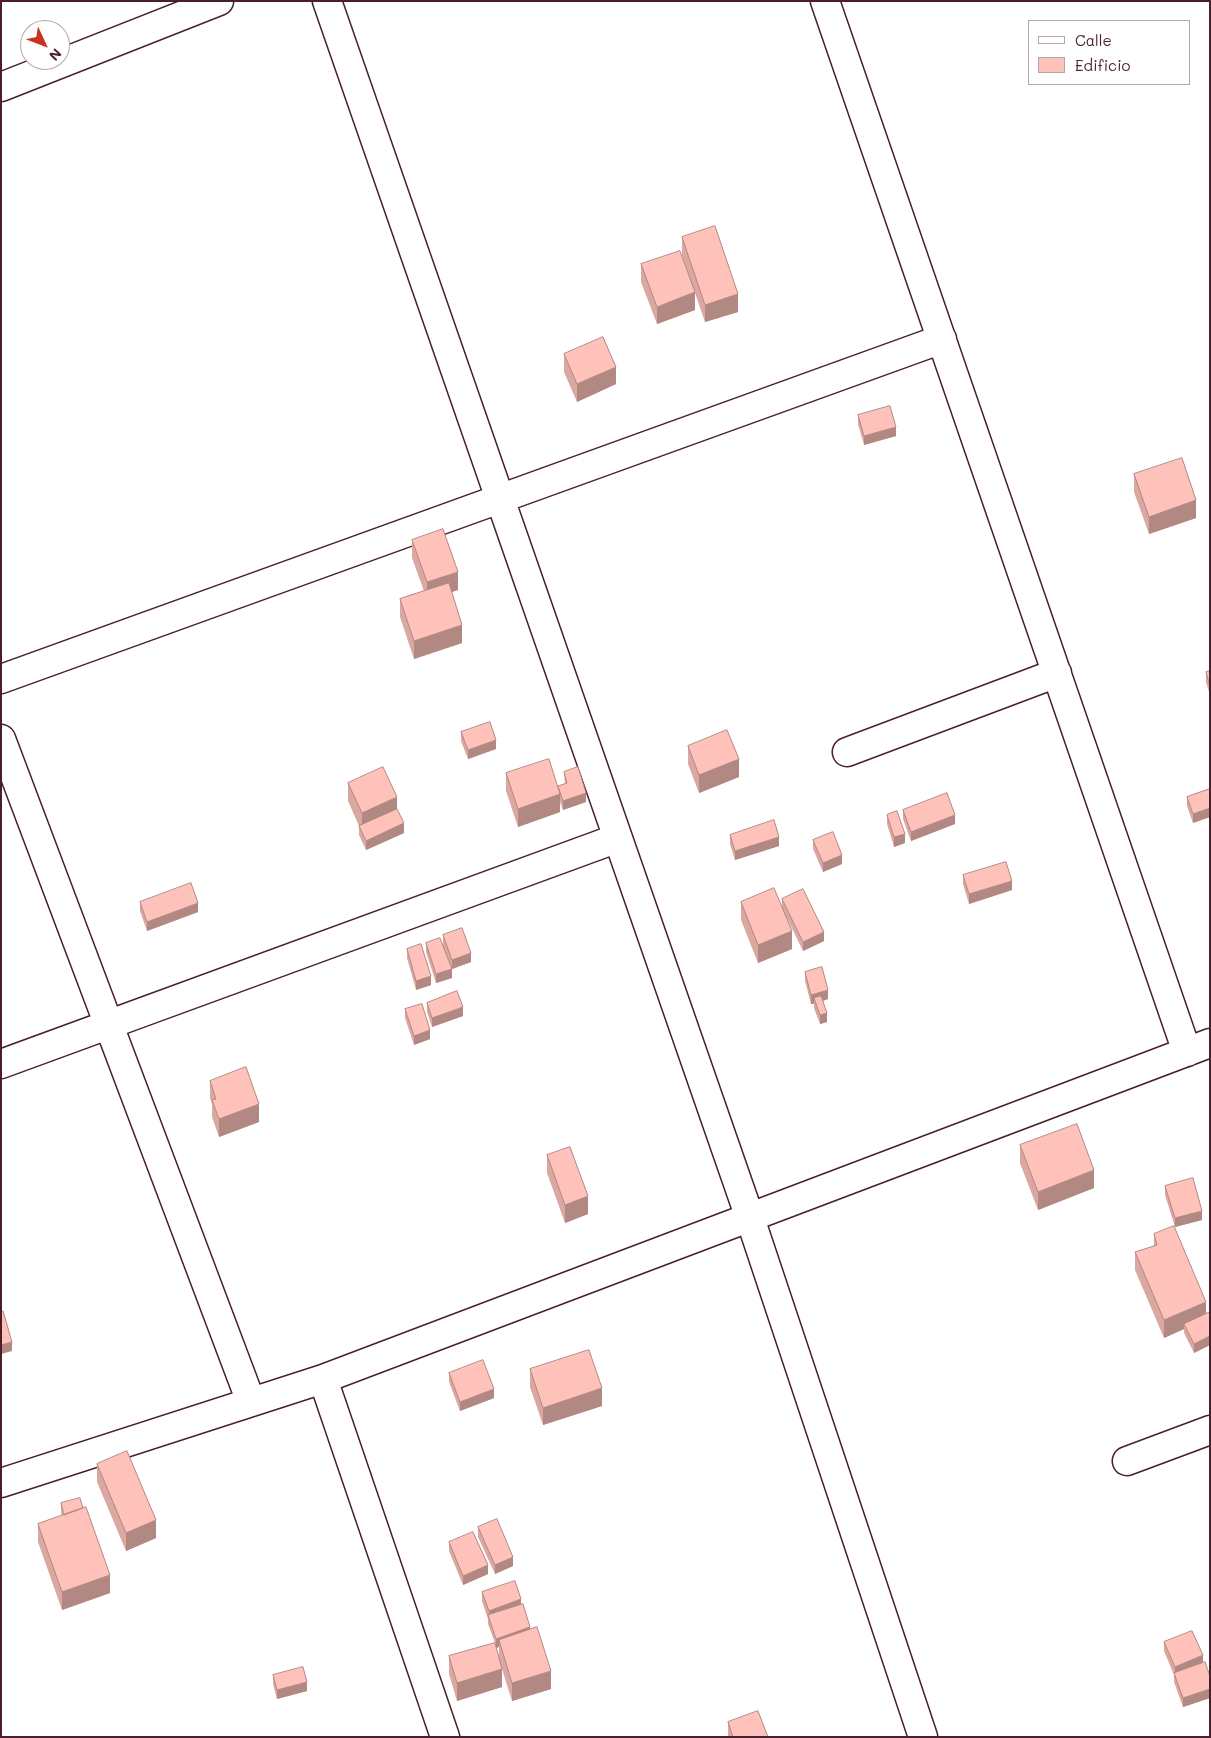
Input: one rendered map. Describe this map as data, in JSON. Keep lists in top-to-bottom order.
{
  "legend": ["Calle", "Edificio"],
  "north": "bottom right"
}
